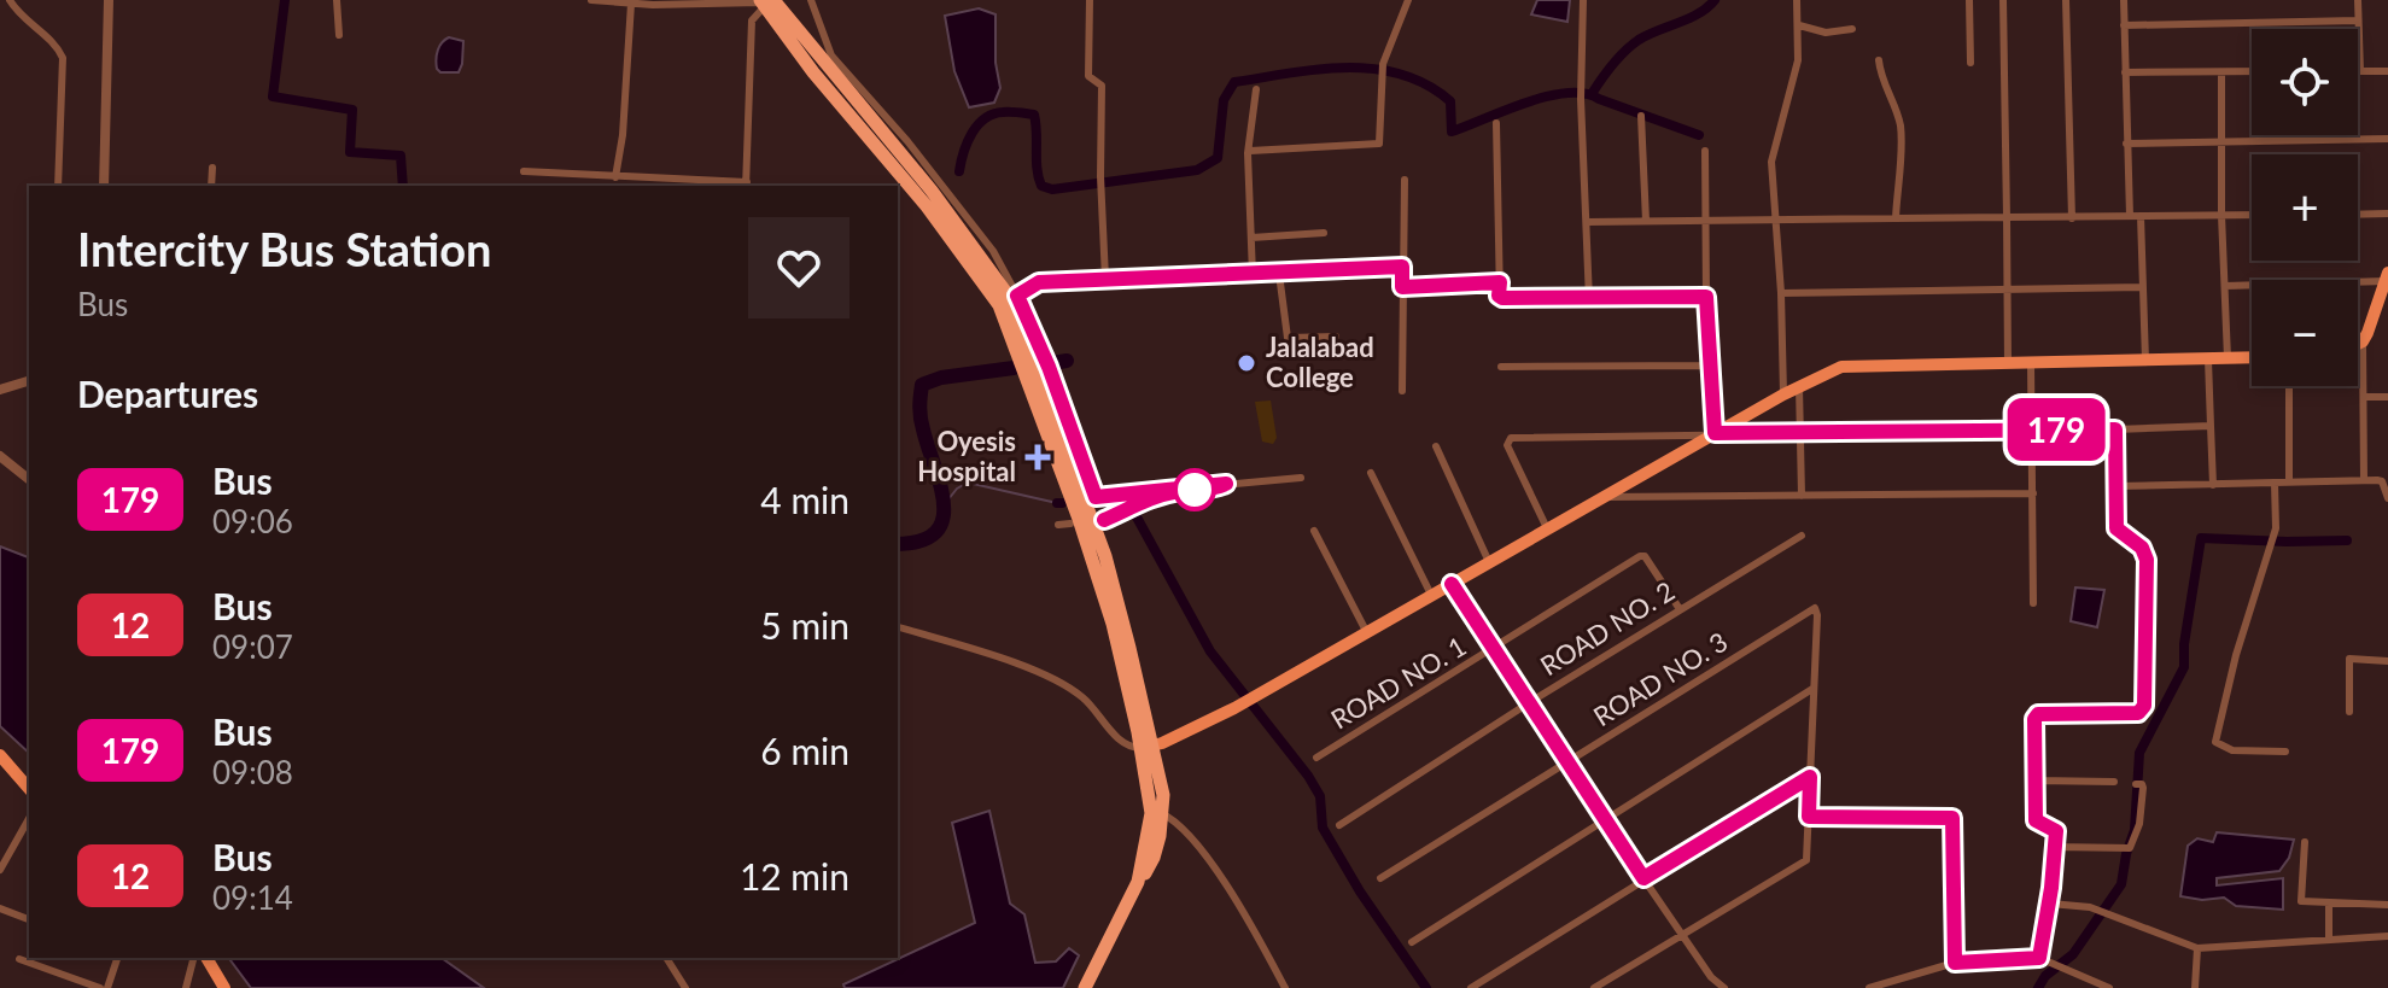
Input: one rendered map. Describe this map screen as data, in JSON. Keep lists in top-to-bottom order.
{
  "streets": {
    "street": ["ROAD NO. 2", "ROAD NO. 3", "ROAD NO. 1"]
  },
  "crossings": [
    ["ROAD NO. 2", "ROAD NO. 1"]
  ],
  "places": {
    "other": ["Jalalabad College"],
    "health": ["Oyesis Hospital"]
  },
  "lines": ["bus line 179"],
  "page": {
    "on_map": "179",
    "map_buttons": ["+", "−"],
    "heading": [
      ["Intercity Bus Station", "Bus"],
      "Departures"
    ],
    "list": [
      {
        "mark": "179",
        "name": "Bus",
        "note": "09:06",
        "value": "4 min"
      },
      {
        "mark": "12",
        "name": "Bus",
        "note": "09:07",
        "value": "5 min"
      },
      {
        "mark": "179",
        "name": "Bus",
        "note": "09:08",
        "value": "6 min"
      },
      {
        "mark": "12",
        "name": "Bus",
        "note": "09:14",
        "value": "12 min"
      }
    ]
  }
}
